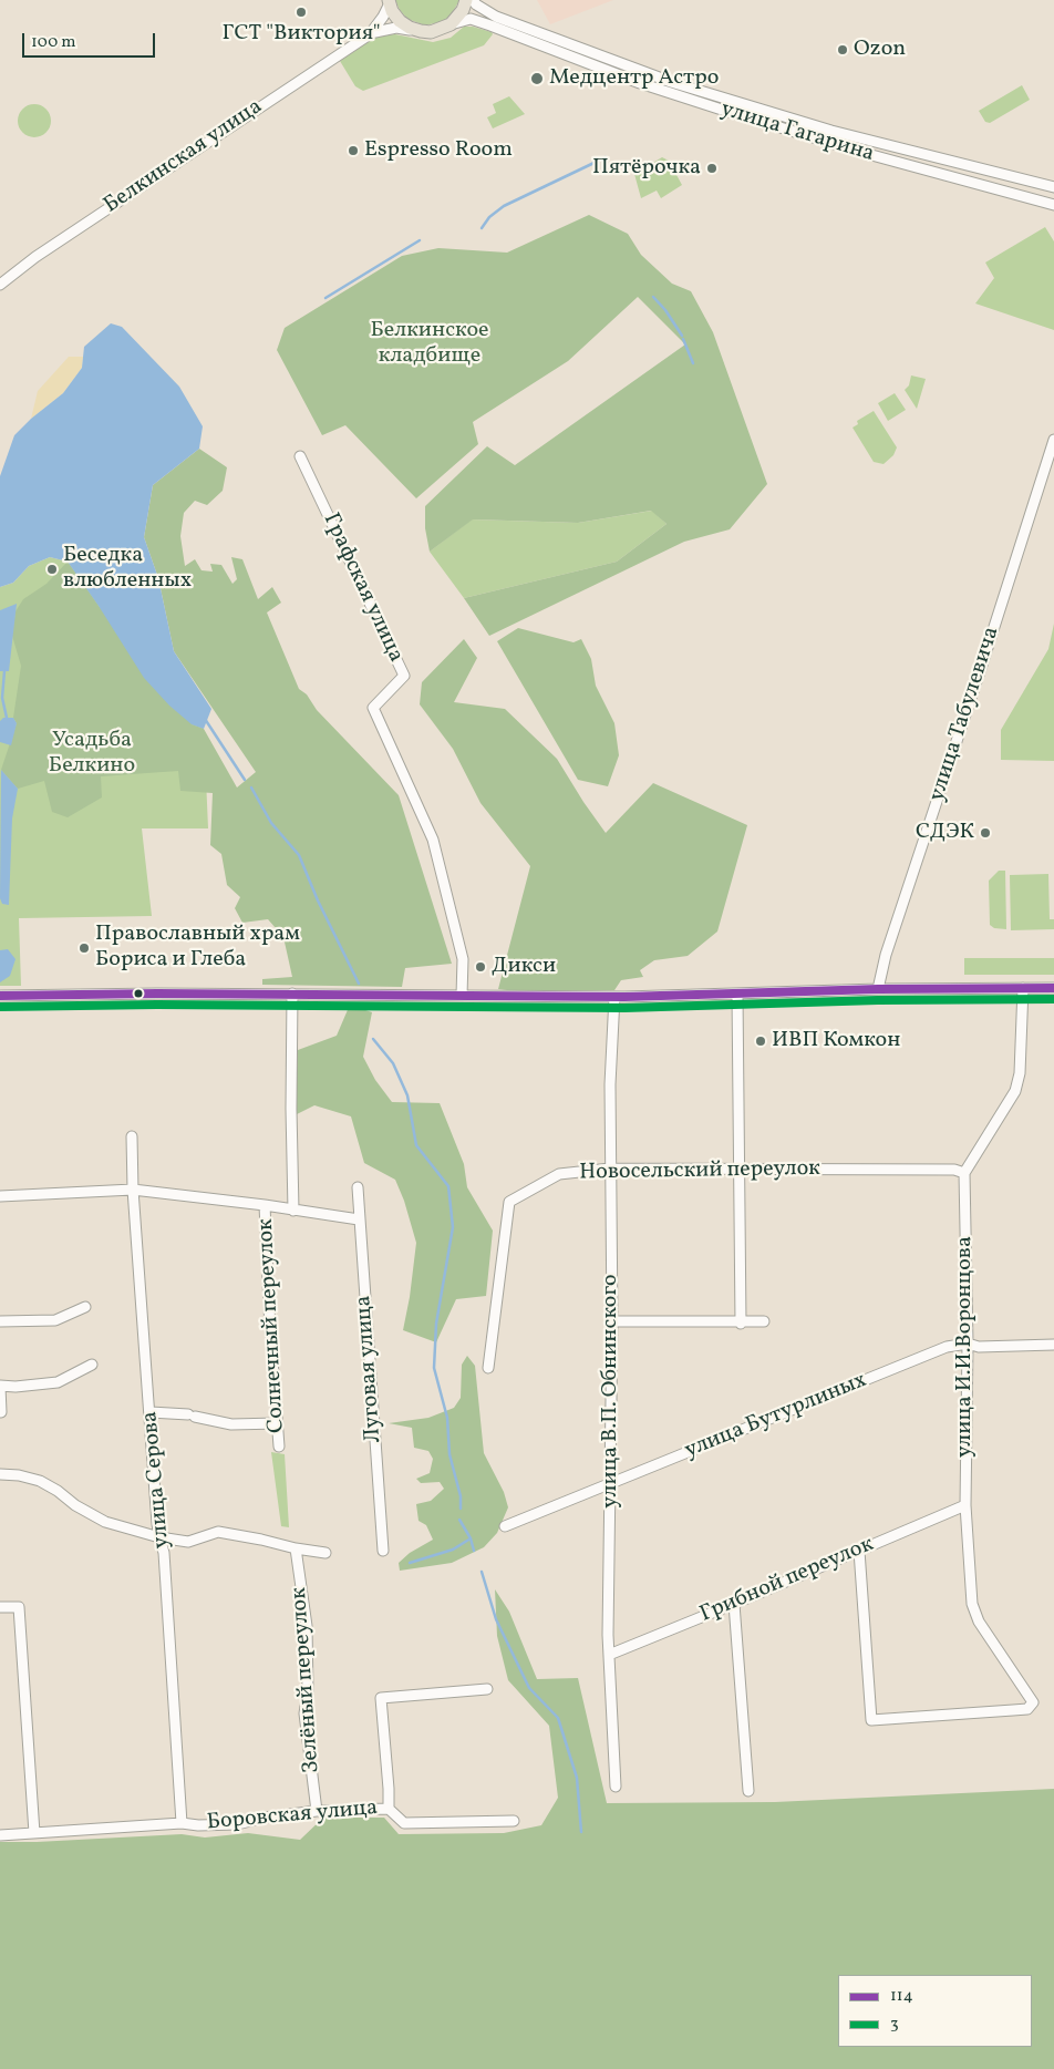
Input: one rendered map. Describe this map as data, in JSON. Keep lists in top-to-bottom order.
{
  "streets": {
    "street": [
      "улица Гагарина",
      "Белкинская улица",
      "Графская улица",
      "улица Табулевича",
      "Новосельский переулок",
      "Солнечный переулок",
      "улица И.И.Воронцова",
      "Луговая улица",
      "улица В.П. Обнинского",
      "улица Бутурлиных",
      "улица Серова",
      "Грибной переулок",
      "Зелёный переулок",
      "Боровская улица"
    ]
  },
  "crossings": [
    ["Новосельский переулок", "улица И.И.Воронцова"],
    ["Новосельский переулок", "улица В.П. Обнинского"],
    ["улица И.И.Воронцова", "улица Бутурлиных"],
    ["улица И.И.Воронцова", "Грибной переулок"],
    ["улица В.П. Обнинского", "улица Бутурлиных"],
    ["улица В.П. Обнинского", "Грибной переулок"],
    ["улица Серова", "Боровская улица"],
    ["Зелёный переулок", "Боровская улица"]
  ],
  "parks": ["Белкинское кладбище", "Усадьба Белкино"],
  "places": [
    "ГСТ \"Виктория\"",
    "Ozon",
    "Медцентр Астро",
    "Espresso Room",
    "Пятёрочка",
    "Беседка влюбленных",
    "СДЭК",
    "Православный храм Бориса и Глеба",
    "Дикси",
    "ИВП Комкон"
  ],
  "lines": ["transit line 114", "transit line 3"],
  "legend": ["114", "3"],
  "scale_bar": "100 m"
}
